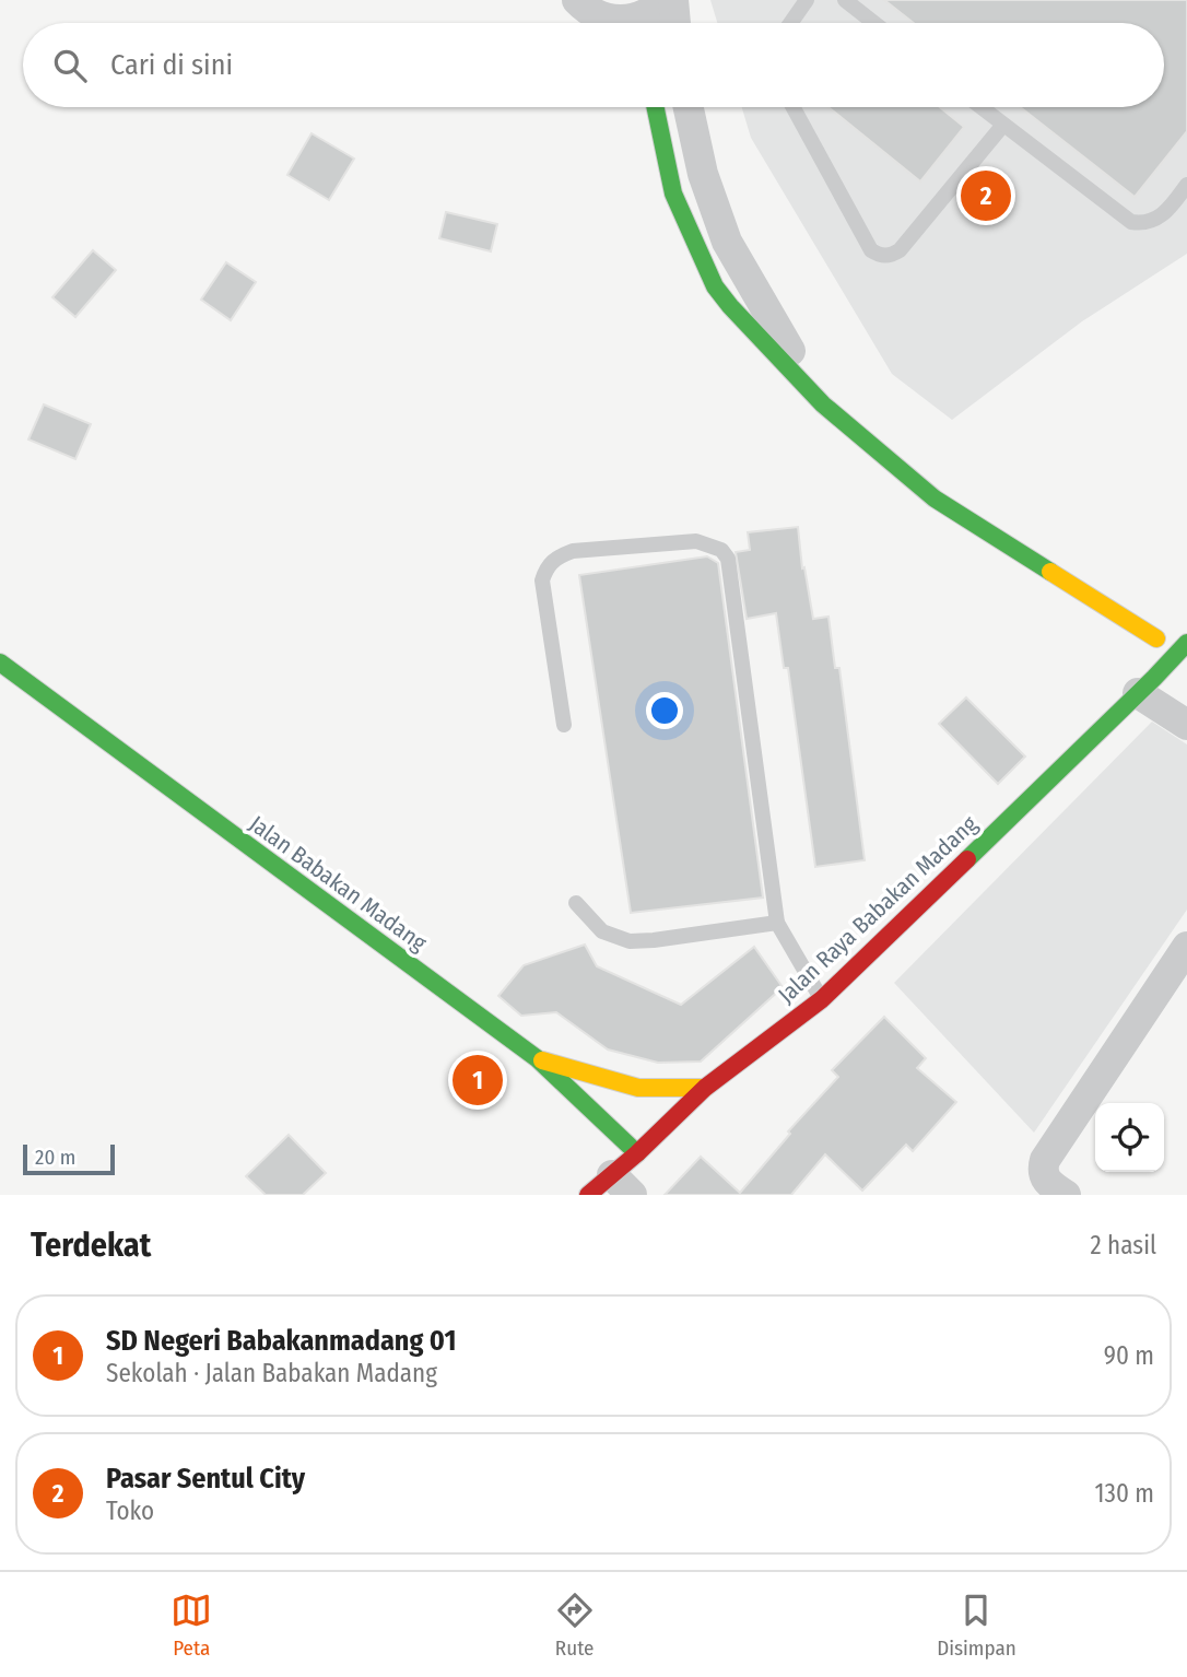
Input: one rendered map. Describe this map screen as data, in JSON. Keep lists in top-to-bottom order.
{
  "streets": {
    "main road": ["Jalan Babakan Madang", "Jalan Raya Babakan Madang"]
  },
  "crossings": [
    ["Jalan Babakan Madang", "Jalan Raya Babakan Madang"]
  ],
  "scale_bar": "20 m",
  "page": {
    "search": "Cari di sini",
    "pins": ["2", "1"],
    "scale": "20 m",
    "heading": ["Terdekat", "2 hasil"],
    "list": [
      {
        "mark": "1",
        "name": "SD Negeri Babakanmadang 01",
        "note": "Sekolah · Jalan Babakan Madang",
        "value": "90 m"
      },
      {
        "mark": "2",
        "name": "Pasar Sentul City",
        "note": "Toko",
        "value": "130 m"
      }
    ],
    "nav": ["Peta", "Rute", "Disimpan"]
  }
}
